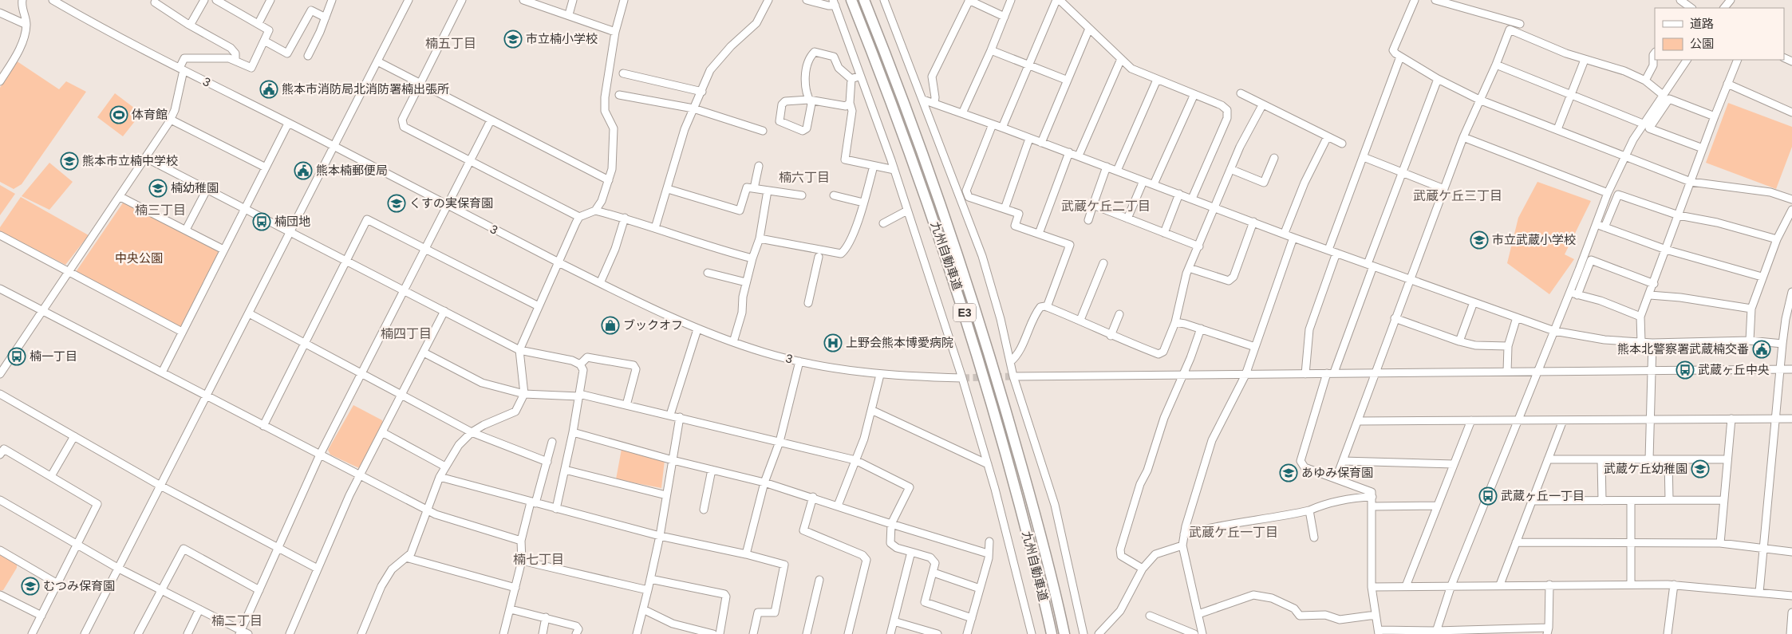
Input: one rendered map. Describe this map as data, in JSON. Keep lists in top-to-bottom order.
{
  "streets": {
    "highway": ["九州自動車道", "E3"],
    "street": ["3"]
  },
  "districts": [
    "楠五丁目",
    "楠六丁目",
    "武蔵ケ丘三丁目",
    "武蔵ケ丘二丁目",
    "楠三丁目",
    "楠四丁目",
    "武蔵ケ丘一丁目",
    "楠七丁目",
    "楠二丁目"
  ],
  "parks": ["中央公園"],
  "places": {
    "school or university": [
      "市立楠小学校",
      "熊本市立楠中学校",
      "楠幼稚園",
      "くすの実保育園",
      "市立武蔵小学校",
      "武蔵ケ丘幼稚園",
      "あゆみ保育園",
      "むつみ保育園"
    ],
    "public building": ["熊本市消防局北消防署楠出張所", "熊本楠郵便局", "熊本北警察署武蔵楠交番"],
    "sports": ["体育館"],
    "bus stop": [
      "楠団地",
      "楠一丁目",
      "武蔵ヶ丘中央",
      "武蔵ヶ丘一丁目"
    ],
    "shop": ["ブックオフ"],
    "hospital": ["上野会熊本博愛病院"]
  },
  "legend": ["道路", "公園"]
}
